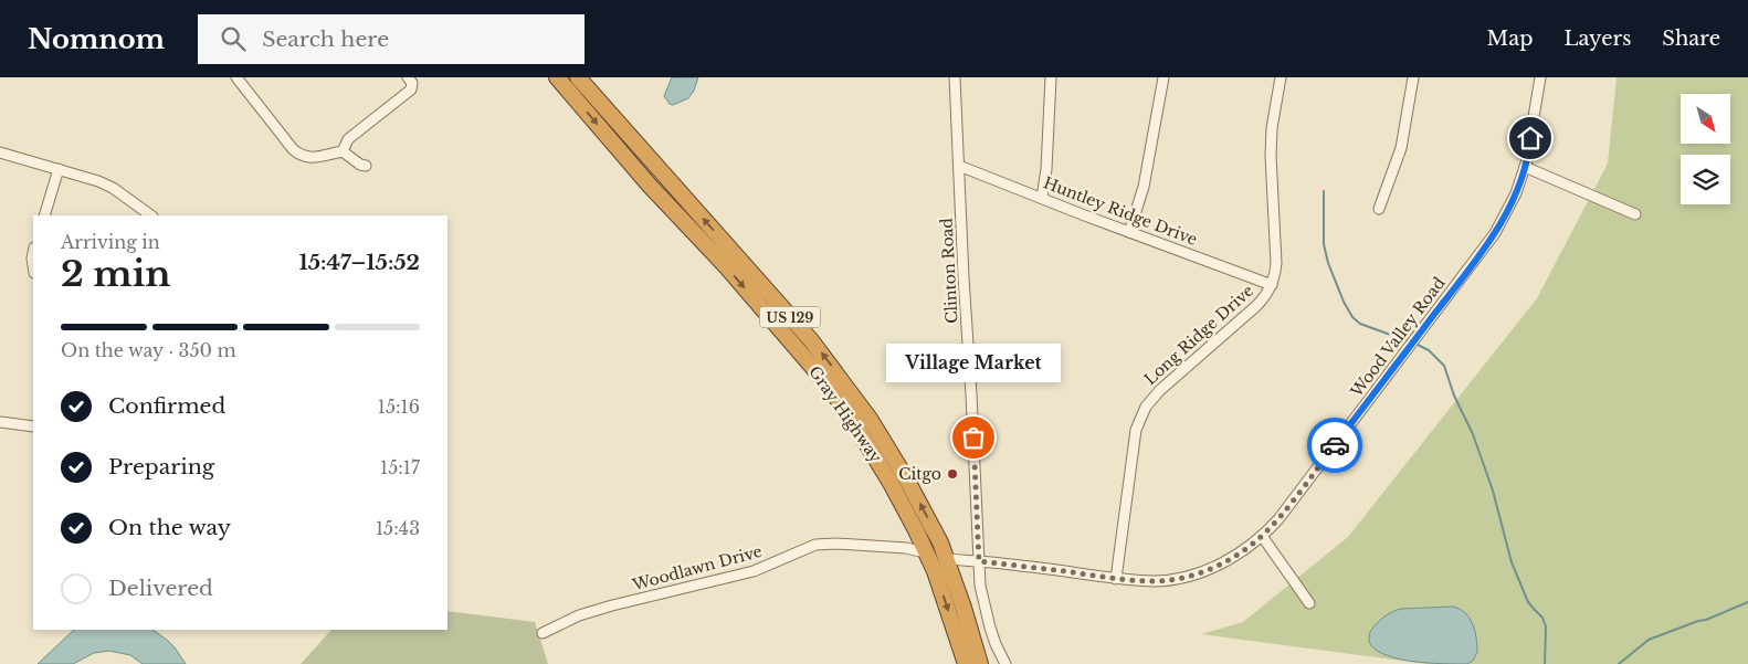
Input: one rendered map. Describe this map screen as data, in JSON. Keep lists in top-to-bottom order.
{
  "streets": {
    "highway": ["US 129", "Gray Highway"],
    "street": [
      "Huntley Ridge Drive",
      "Clinton Road",
      "Long Ridge Drive",
      "Wood Valley Road",
      "Woodlawn Drive"
    ]
  },
  "crossings": [
    ["Huntley Ridge Drive", "Clinton Road"],
    ["Huntley Ridge Drive", "Long Ridge Drive"],
    ["Clinton Road", "Wood Valley Road"],
    ["Long Ridge Drive", "Wood Valley Road"],
    ["Wood Valley Road", "Gray Highway"],
    ["Wood Valley Road", "Woodlawn Drive"],
    ["Gray Highway", "Woodlawn Drive"]
  ],
  "places": ["Village Market", "Citgo"],
  "north": "bottom right",
  "page": {
    "header": "Nomnom",
    "search": "Search here",
    "nav": ["Map", "Layers", "Share"],
    "heading": ["2 min", "Arriving in", "15:47–15:52"],
    "bar": "On the way · 350 m",
    "bubble": "Village Market",
    "list": [
      ["Confirmed", "15:16"],
      ["Preparing", "15:17"],
      ["On the way", "15:43"],
      "Delivered"
    ]
  }
}
